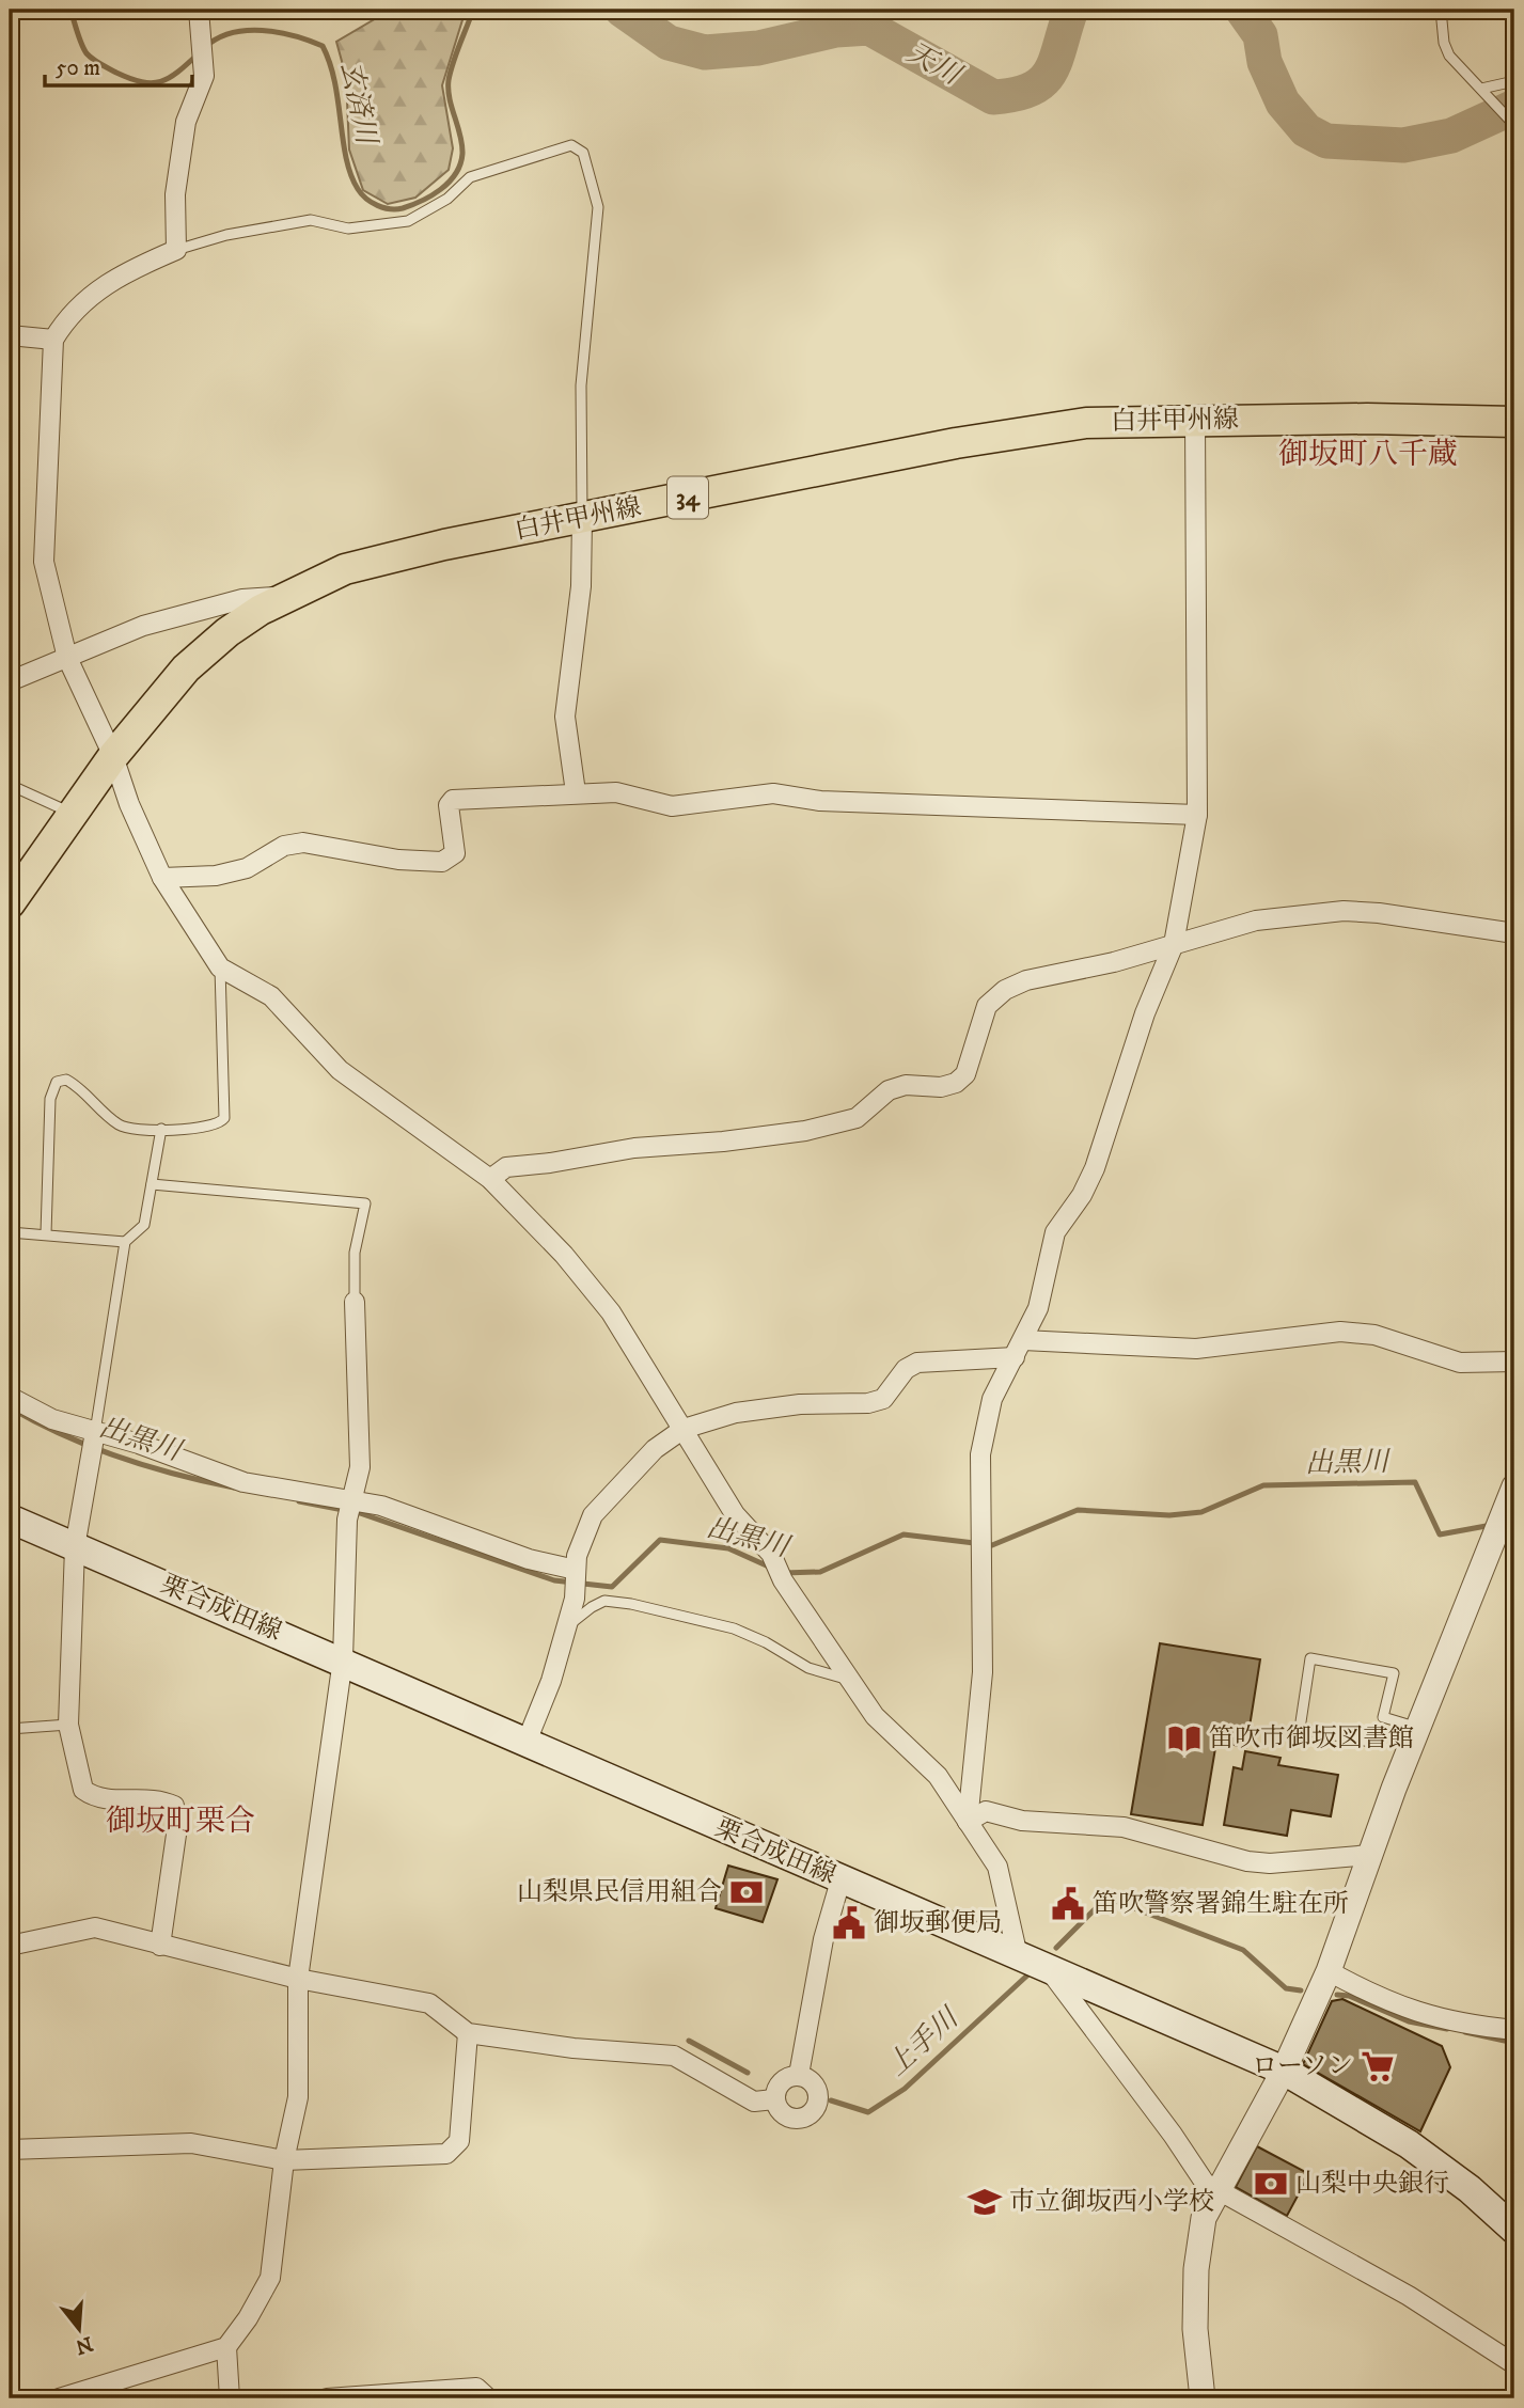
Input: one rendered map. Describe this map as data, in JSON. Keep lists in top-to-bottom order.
{
  "streets": {
    "main road": ["白井甲州線", "34", "栗合成田線"]
  },
  "districts": ["御坂町八千蔵", "御坂町栗合"],
  "water": [
    "天川",
    "玄済川",
    "出黒川",
    "上手川"
  ],
  "places": {
    "library": ["笛吹市御坂図書館"],
    "bank": ["山梨県民信用組合", "山梨中央銀行"],
    "public building": ["笛吹警察署錦生駐在所", "御坂郵便局"],
    "supermarket": ["ローソン"],
    "school or university": ["市立御坂西小学校"]
  },
  "scale_bar": "50 m",
  "north": "bottom"
}
